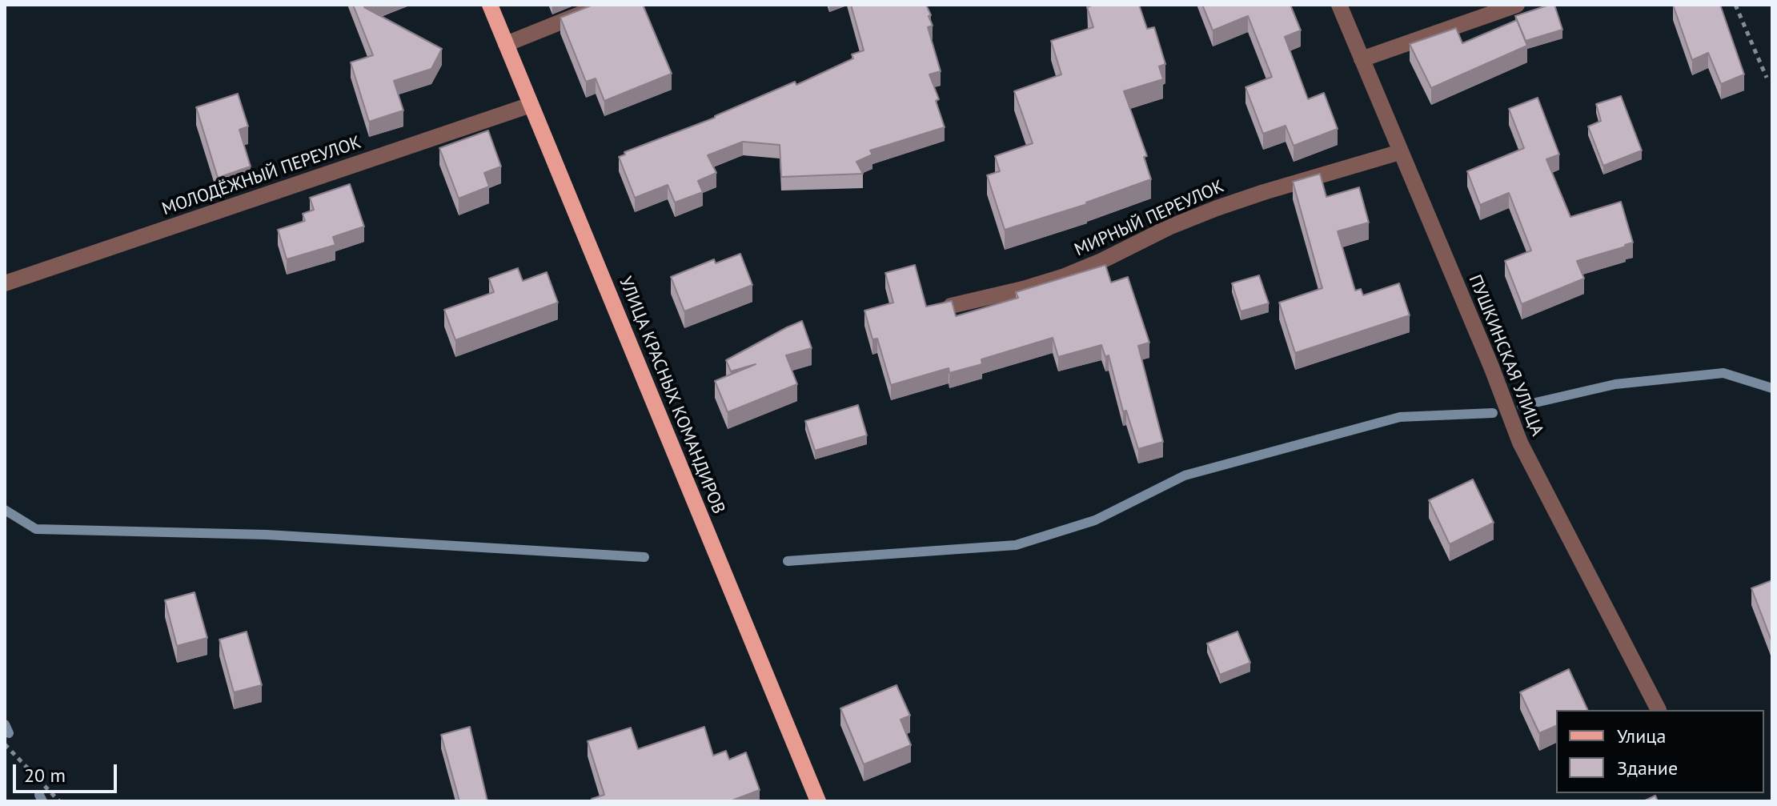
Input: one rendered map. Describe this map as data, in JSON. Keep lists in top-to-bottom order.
{
  "streets": {
    "main road": ["УЛИЦА КРАСНЫХ КОМАНДИРОВ"],
    "street": ["МОЛОДЁЖНЫЙ ПЕРЕУЛОК", "МИРНЫЙ ПЕРЕУЛОК", "ПУШКИНСКАЯ УЛИЦА"]
  },
  "crossings": [
    ["МОЛОДЁЖНЫЙ ПЕРЕУЛОК", "УЛИЦА КРАСНЫХ КОМАНДИРОВ"],
    ["МИРНЫЙ ПЕРЕУЛОК", "ПУШКИНСКАЯ УЛИЦА"]
  ],
  "legend": ["Улица", "Здание"],
  "scale_bar": "20 m"
}
